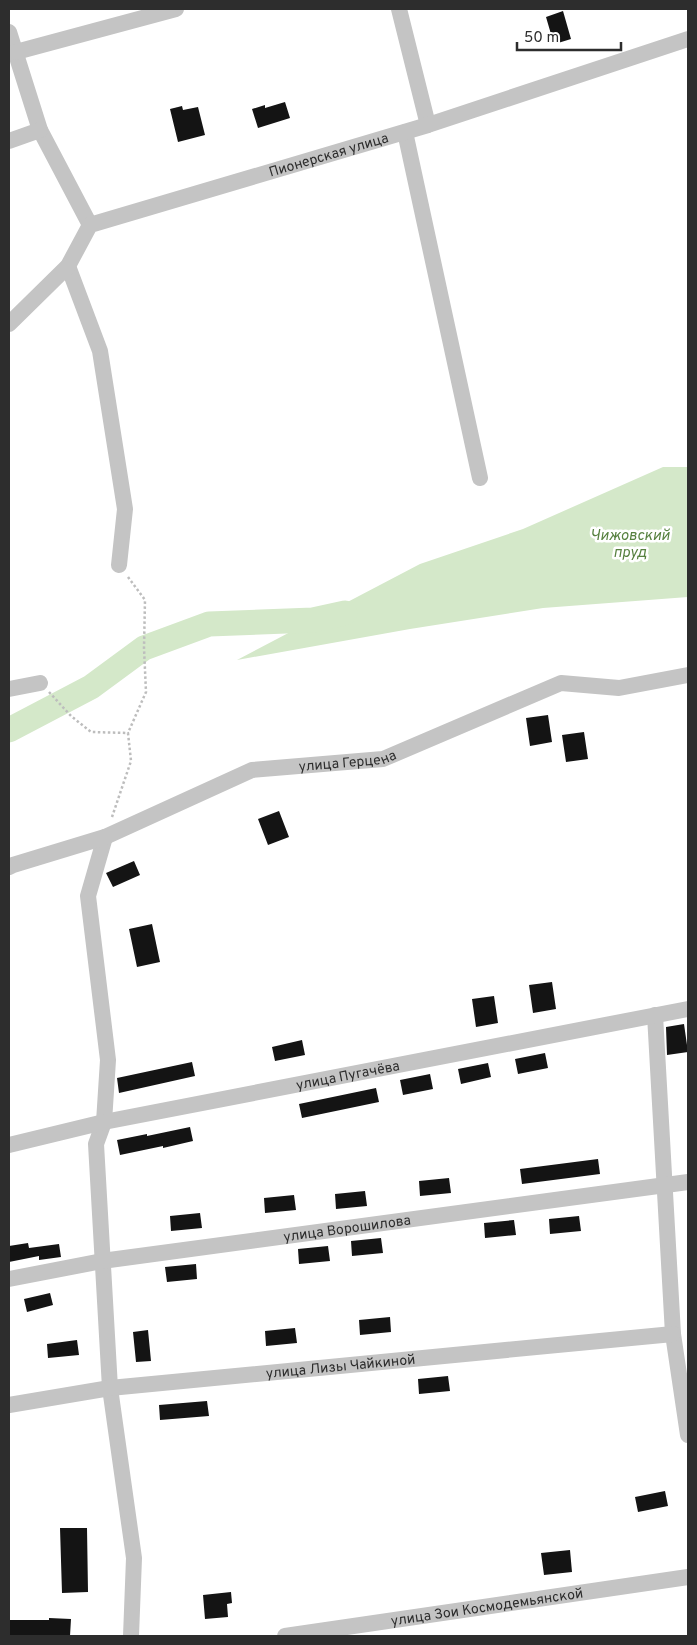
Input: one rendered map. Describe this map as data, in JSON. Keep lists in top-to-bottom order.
{
  "streets": {
    "street": [
      "Пионерская улица",
      "улица Герцена",
      "улица Пугачёва",
      "улица Ворошилова",
      "улица Лизы Чайкиной",
      "улица Зои Космодемьянской"
    ]
  },
  "water": ["Чижовский пруд"],
  "scale_bar": "50 m"
}
